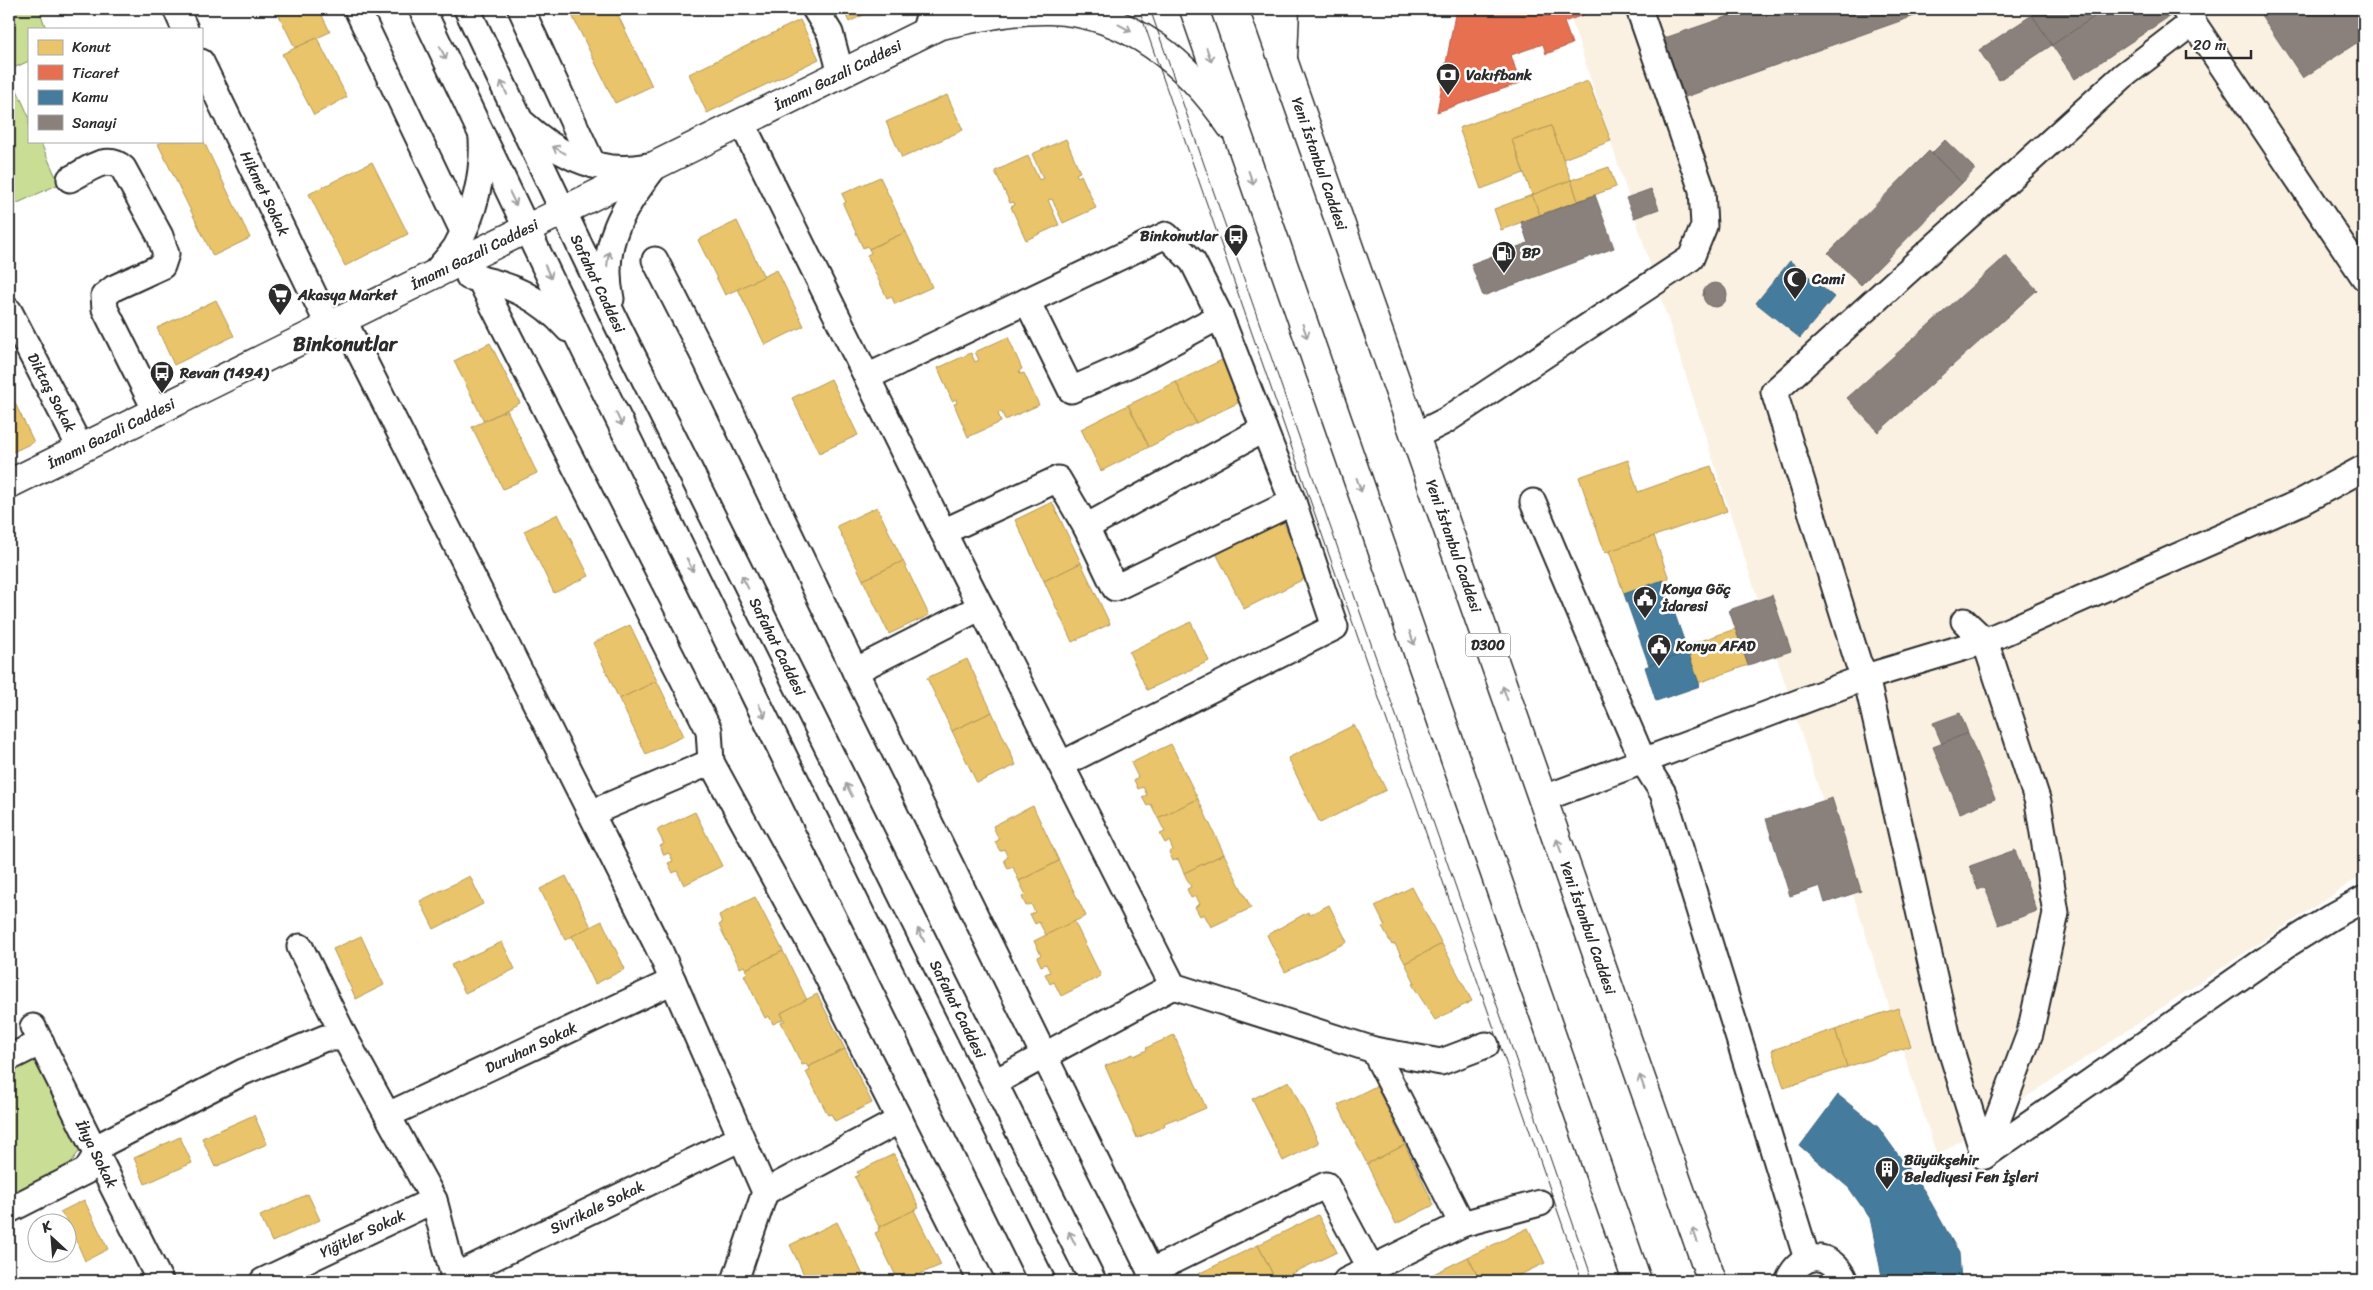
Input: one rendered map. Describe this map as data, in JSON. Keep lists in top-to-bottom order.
{
  "streets": {
    "main road": ["İmamı Gazali Caddesi", "Yeni İstanbul Caddesi", "D300"],
    "street": [
      "Hikmet Sokak",
      "Safahat Caddesi",
      "Diktaş Sokak",
      "Duruhan Sokak",
      "İhya Sokak",
      "Sivrikale Sokak",
      "Yiğitler Sokak"
    ]
  },
  "crossings": [
    ["İmamı Gazali Caddesi", "Hikmet Sokak"],
    ["İmamı Gazali Caddesi", "Safahat Caddesi"],
    ["İmamı Gazali Caddesi", "Diktaş Sokak"],
    ["Hikmet Sokak", "Duruhan Sokak"],
    ["Hikmet Sokak", "Sivrikale Sokak"]
  ],
  "districts": ["Binkonutlar"],
  "places": {
    "bank": ["Vakıfbank"],
    "bus stop": ["Binkonutlar", "Revan (1494)"],
    "fuel station": ["BP"],
    "mosque": ["Cami"],
    "supermarket": ["Akasya Market"],
    "public building": ["Konya Göç İdaresi", "Konya AFAD"],
    "building": ["Büyükşehir Belediyesi Fen İşleri"]
  },
  "legend": [
    "Konut",
    "Ticaret",
    "Kamu",
    "Sanayi"
  ],
  "scale_bar": "20 m",
  "north": "top left"
}
